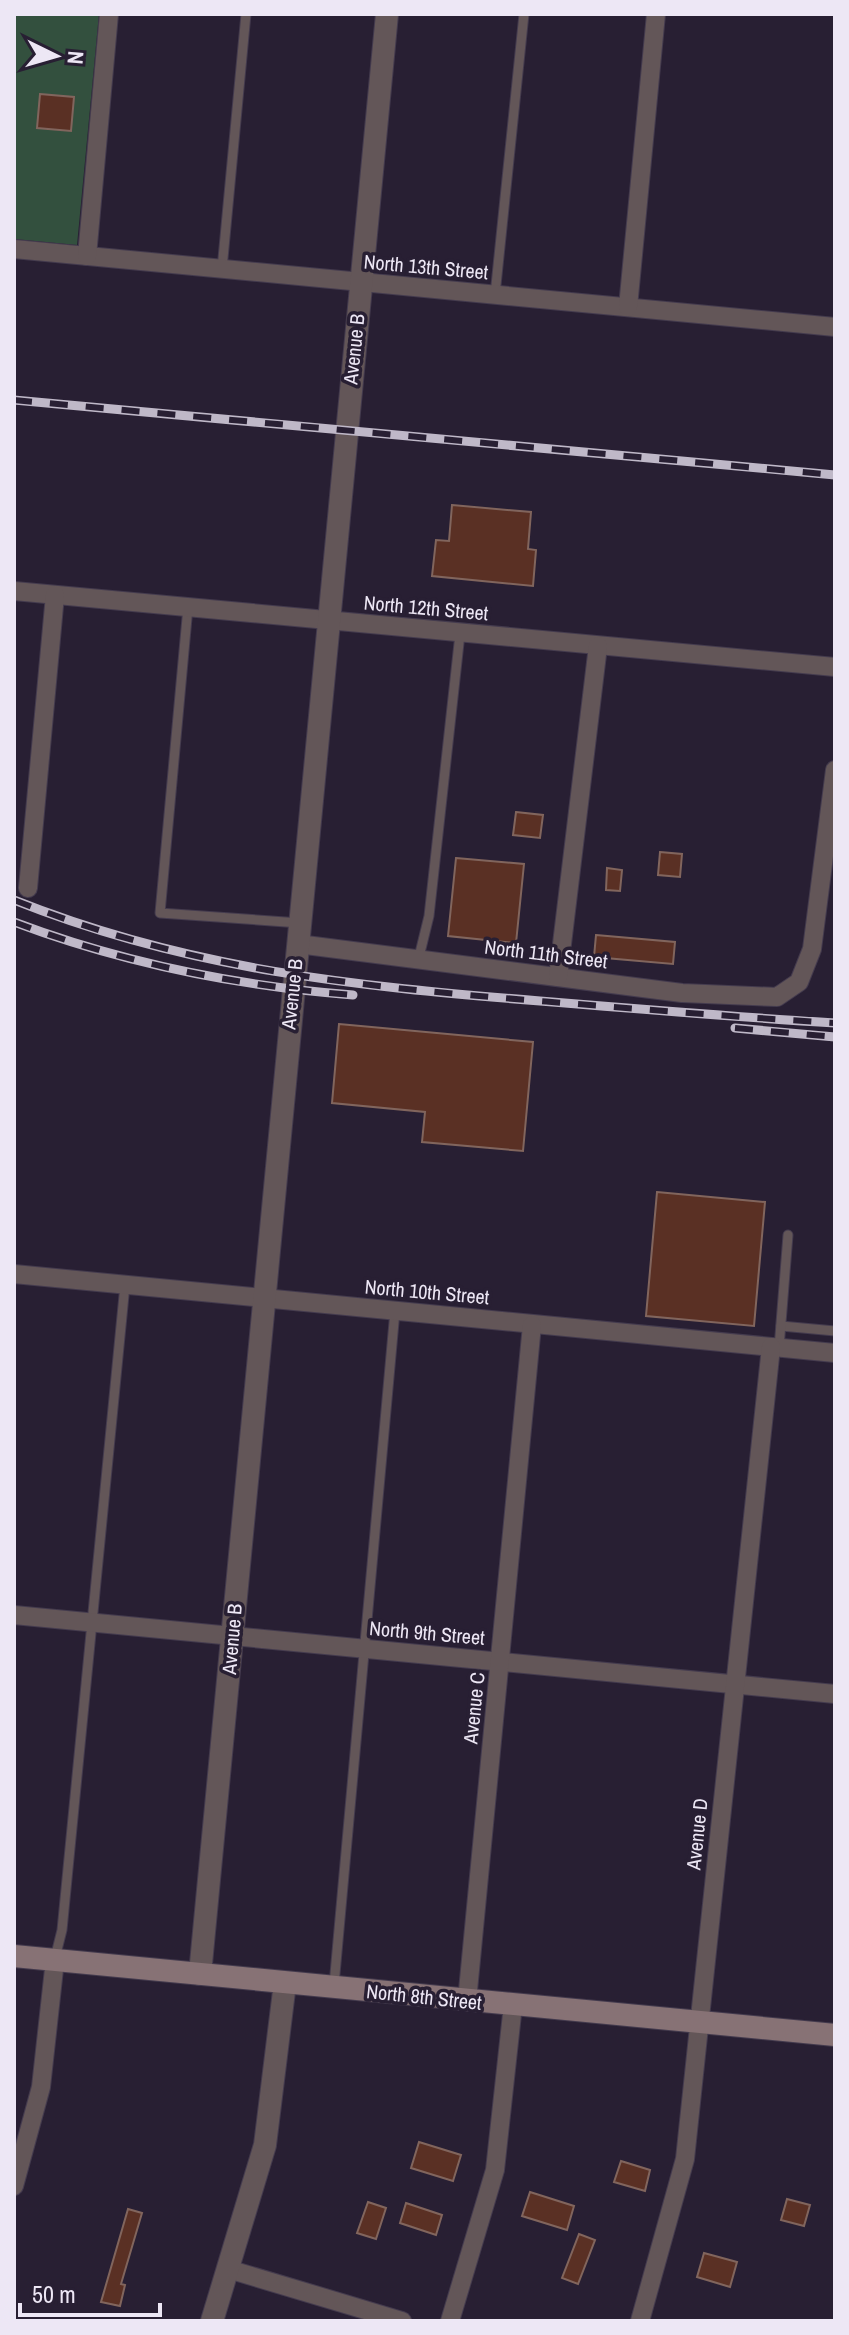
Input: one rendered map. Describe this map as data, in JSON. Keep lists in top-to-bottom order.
{
  "streets": {
    "main road": ["North 8th Street"],
    "street": [
      "North 13th Street",
      "Avenue B",
      "North 12th Street",
      "North 11th Street",
      "North 10th Street",
      "North 9th Street",
      "Avenue C",
      "Avenue D"
    ]
  },
  "crossings": [
    ["North 13th Street", "Avenue B"],
    ["Avenue B", "North 12th Street"],
    ["Avenue B", "North 11th Street"],
    ["Avenue B", "North 10th Street"],
    ["Avenue B", "North 9th Street"],
    ["Avenue B", "North 8th Street"],
    ["North 10th Street", "Avenue C"],
    ["North 10th Street", "Avenue D"],
    ["North 9th Street", "Avenue C"],
    ["North 9th Street", "Avenue D"],
    ["Avenue C", "North 8th Street"],
    ["Avenue D", "North 8th Street"]
  ],
  "scale_bar": "50 m",
  "north": "right"
}
